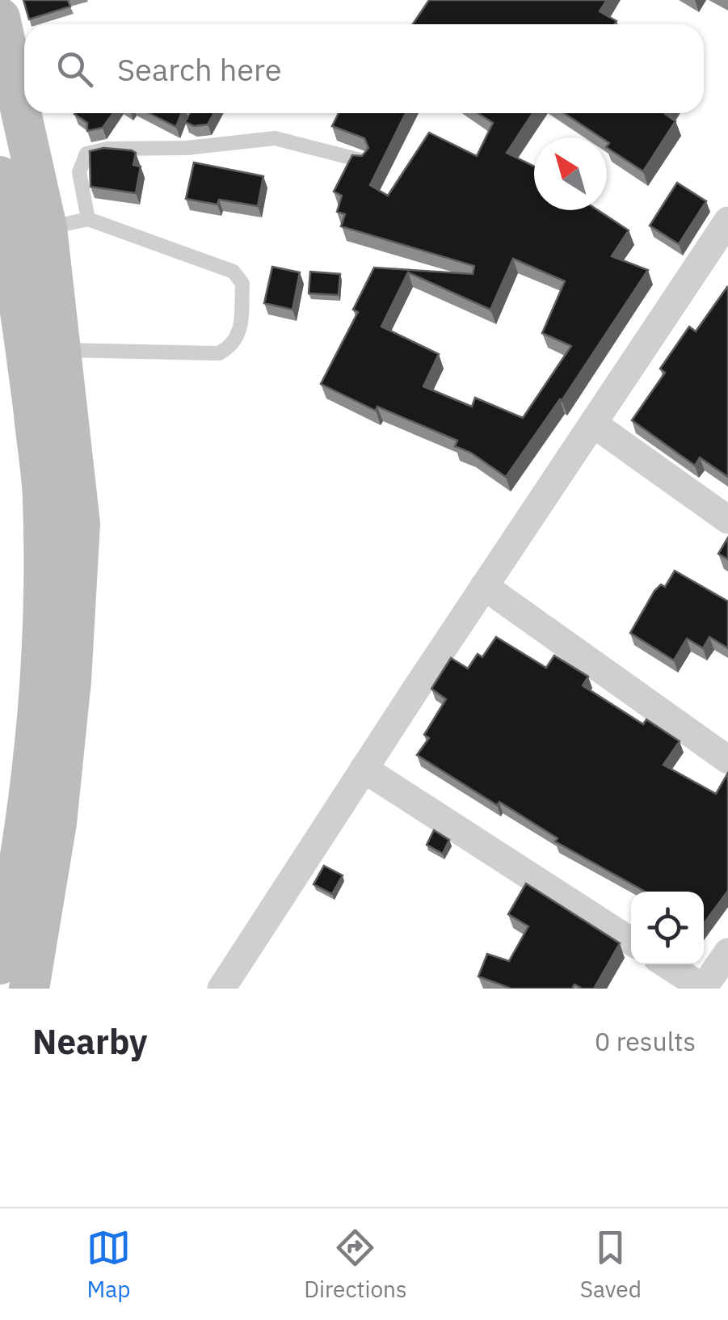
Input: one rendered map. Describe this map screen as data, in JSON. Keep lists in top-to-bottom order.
{
  "north": "top left",
  "page": {
    "search": "Search here",
    "heading": ["Nearby", "0 results"],
    "nav": ["Map", "Directions", "Saved"]
  }
}
